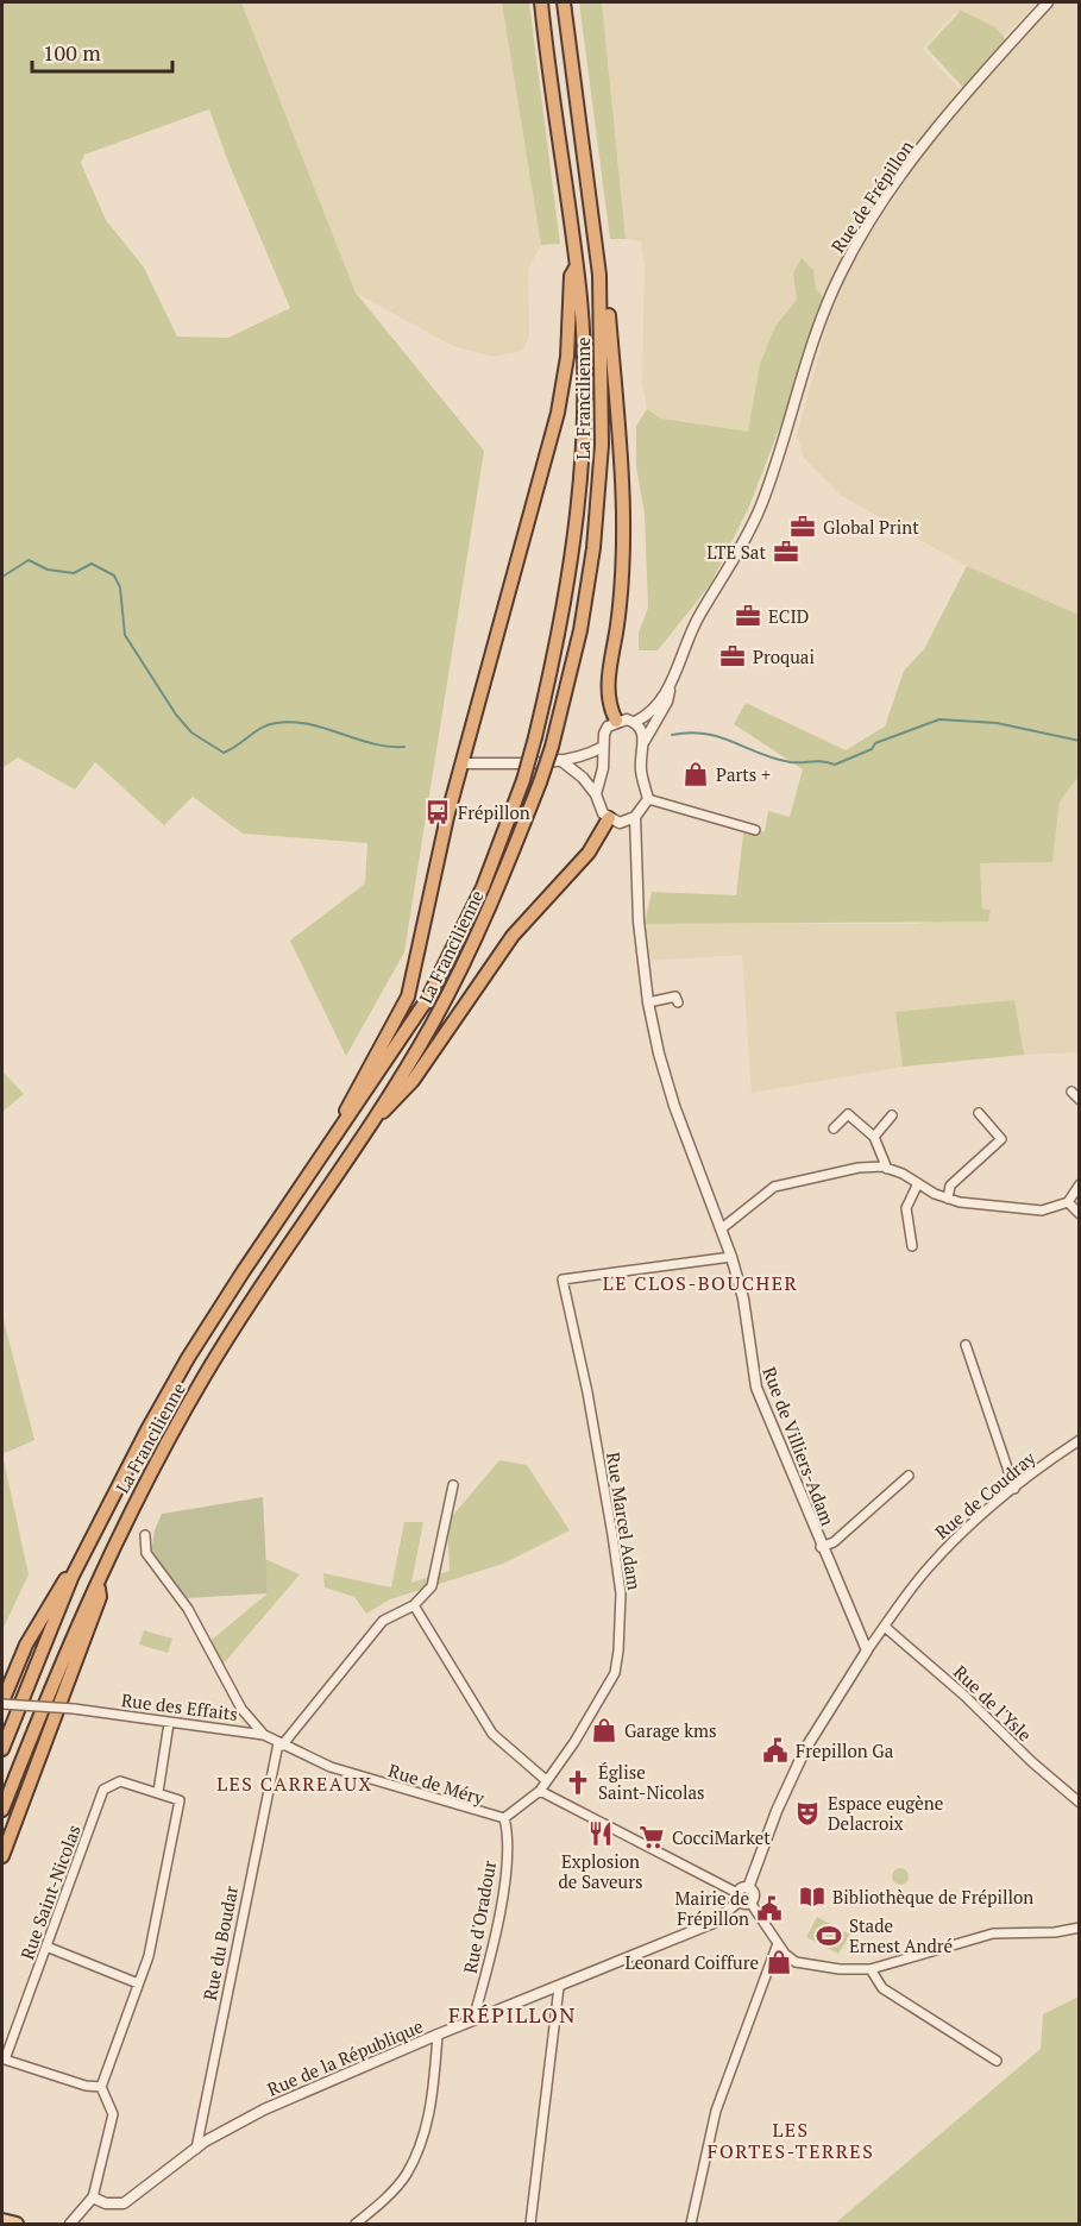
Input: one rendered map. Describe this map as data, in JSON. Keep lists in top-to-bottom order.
{
  "streets": {
    "highway": ["La Francilienne"],
    "street": [
      "Rue de Frépillon",
      "Rue de Villiers-Adam",
      "Rue de Coudray",
      "Rue Marcel Adam",
      "Rue de l'Ysle",
      "Rue des Effaits",
      "Rue de Méry",
      "Rue Saint-Nicolas",
      "Rue d'Oradour",
      "Rue du Boudar",
      "Rue de la République"
    ]
  },
  "crossings": [
    ["Rue de Villiers-Adam", "Rue de Coudray"],
    ["Rue de Villiers-Adam", "Rue Marcel Adam"],
    ["Rue de Coudray", "Rue de l'Ysle"],
    ["Rue Marcel Adam", "Rue de Méry"],
    ["Rue des Effaits", "Rue de Méry"],
    ["Rue des Effaits", "Rue du Boudar"],
    ["Rue de Méry", "Rue d'Oradour"],
    ["Rue de Méry", "Rue du Boudar"],
    ["Rue d'Oradour", "Rue de la République"],
    ["Rue du Boudar", "Rue de la République"]
  ],
  "districts": [
    "LE CLOS-BOUCHER",
    "LES CARREAUX",
    "FRÉPILLON",
    "LES FORTES-TERRES"
  ],
  "places": {
    "office": [
      "Global Print",
      "LTE Sat",
      "ECID",
      "Proquai"
    ],
    "shop": ["Parts +", "Garage kms", "Leonard Coiffure"],
    "bus stop": ["Frépillon"],
    "public building": ["Frepillon Ga", "Mairie de Frépillon"],
    "church": ["Église Saint-Nicolas"],
    "theatre": ["Espace eugène Delacroix"],
    "restaurant": ["Explosion de Saveurs"],
    "supermarket": ["CocciMarket"],
    "library": ["Bibliothèque de Frépillon"],
    "sports": ["Stade Ernest André"]
  },
  "scale_bar": "100 m"
}
